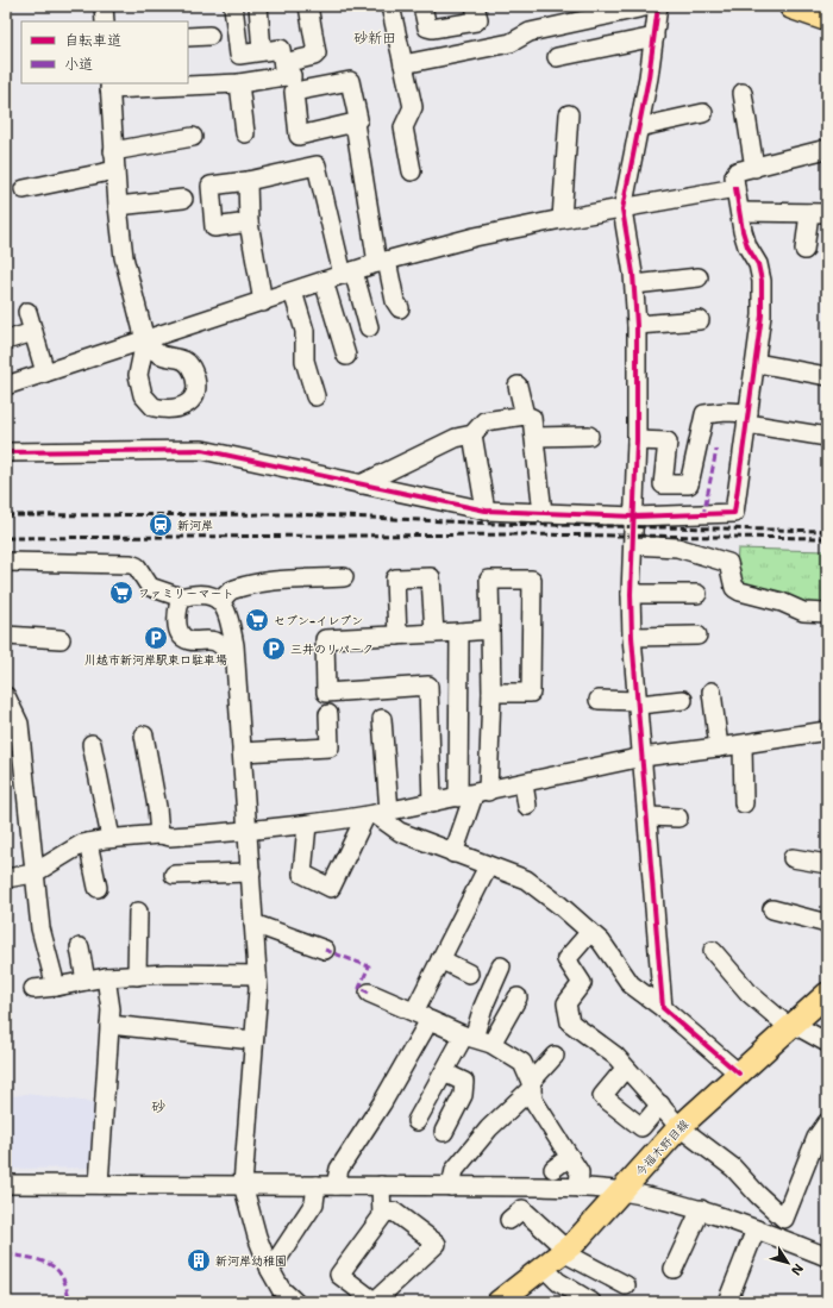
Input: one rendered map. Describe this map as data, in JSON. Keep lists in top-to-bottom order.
{
  "streets": {
    "main road": ["今福木野目線"]
  },
  "districts": ["砂新田", "砂"],
  "places": {
    "station": ["新河岸"],
    "supermarket": ["ファミリーマート", "セブン-イレブン"],
    "parking": ["川越市新河岸駅東口駐車場", "三井のリパーク"],
    "building": ["新河岸幼稚園"]
  },
  "legend": ["自転車道", "小道"],
  "north": "bottom right"
}
